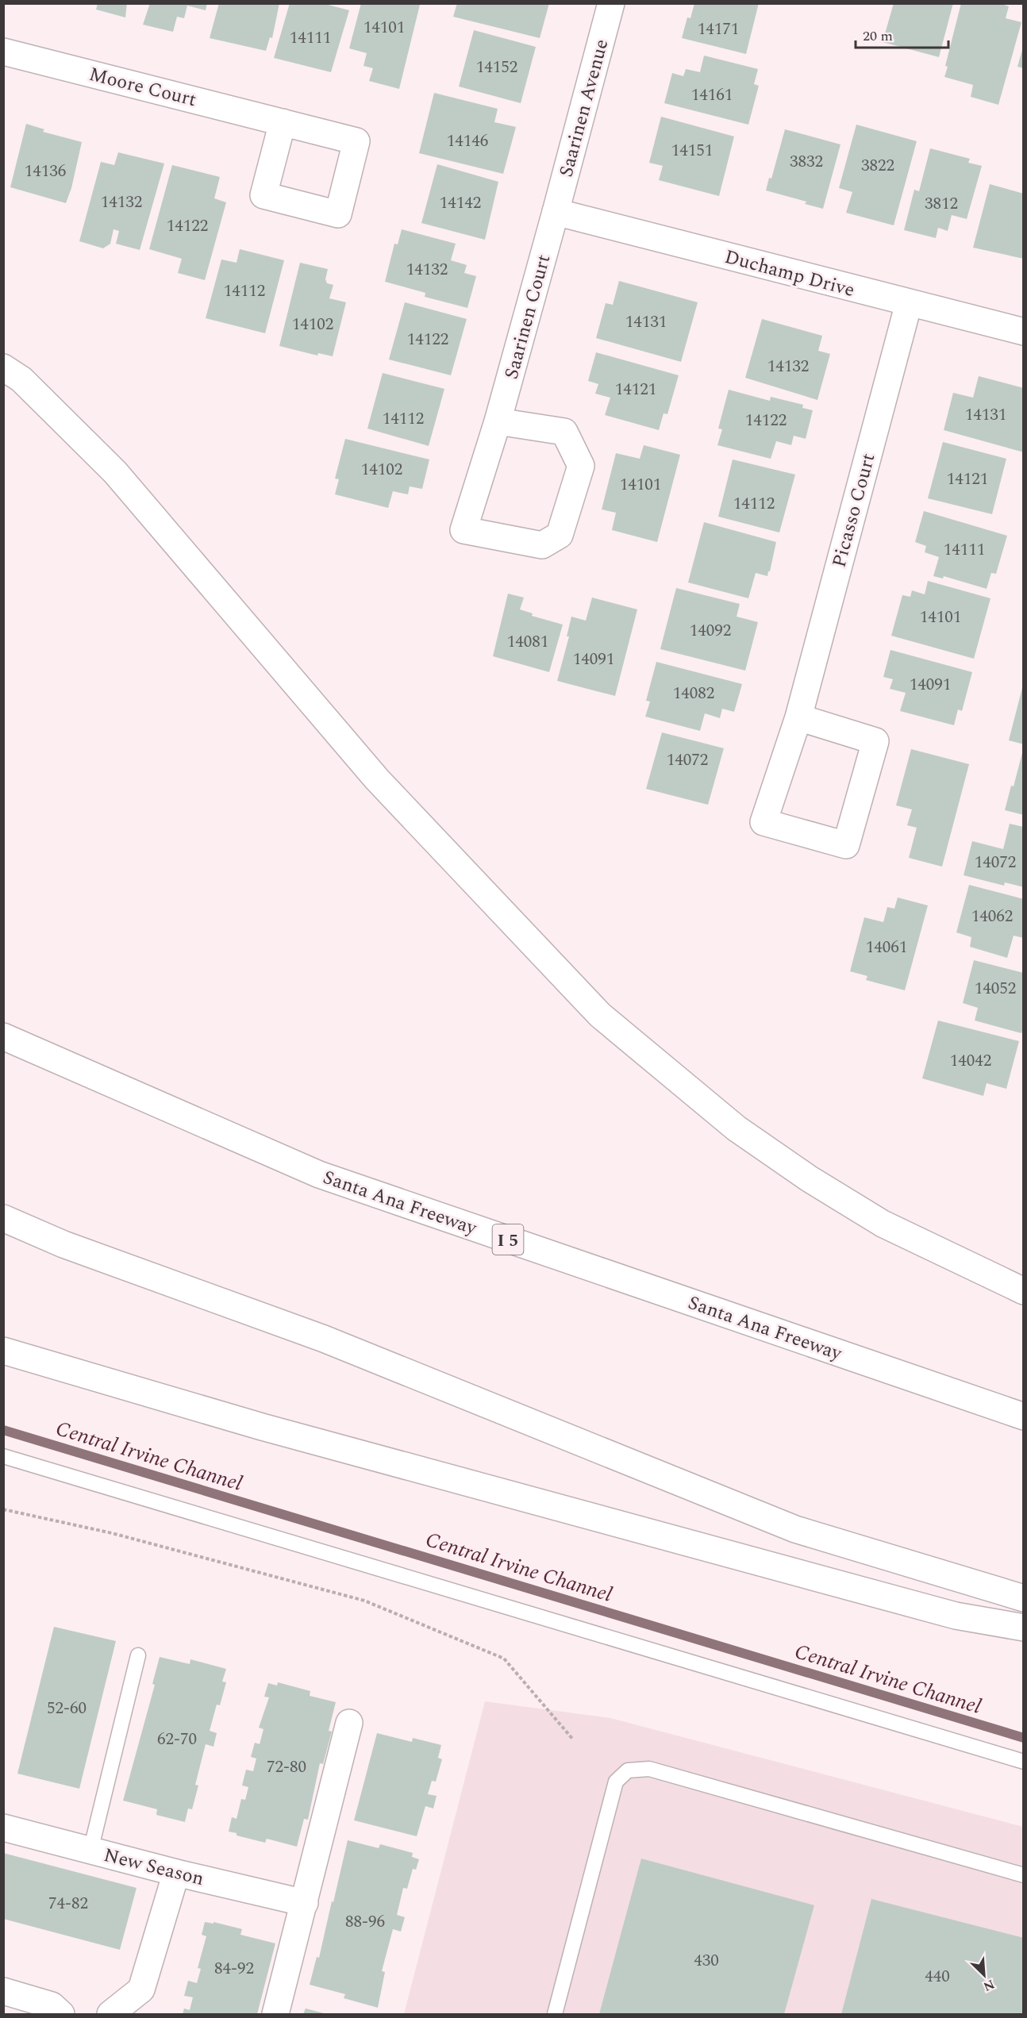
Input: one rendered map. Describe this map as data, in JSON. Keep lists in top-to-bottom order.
{
  "streets": {
    "main road": [
      "Moore Court",
      "Saarinen Avenue",
      "Duchamp Drive",
      "Saarinen Court",
      "Picasso Court",
      "Santa Ana Freeway",
      "I 5",
      "New Season"
    ]
  },
  "crossings": [
    ["Saarinen Avenue", "Duchamp Drive"],
    ["Saarinen Avenue", "Saarinen Court"],
    ["Duchamp Drive", "Saarinen Court"],
    ["Duchamp Drive", "Picasso Court"]
  ],
  "water": ["Central Irvine Channel"],
  "house_numbers": [
    "14101",
    "14171",
    "14111",
    "14152",
    "14161",
    "14146",
    "14151",
    "3832",
    "3822",
    "14136",
    "14132",
    "14142",
    "3812",
    "14122",
    "14132",
    "14112",
    "14131",
    "14102",
    "14122",
    "14132",
    "14121",
    "14131",
    "14112",
    "14122",
    "14102",
    "14121",
    "14101",
    "14112",
    "14111",
    "14101",
    "14092",
    "14081",
    "14091",
    "14091",
    "14082",
    "14072",
    "14072",
    "14062",
    "14061",
    "14052",
    "14042",
    "52-60",
    "62-70",
    "72-80",
    "74-82",
    "88-96",
    "430",
    "84-92",
    "440"
  ],
  "scale_bar": "20 m",
  "north": "bottom right"
}
